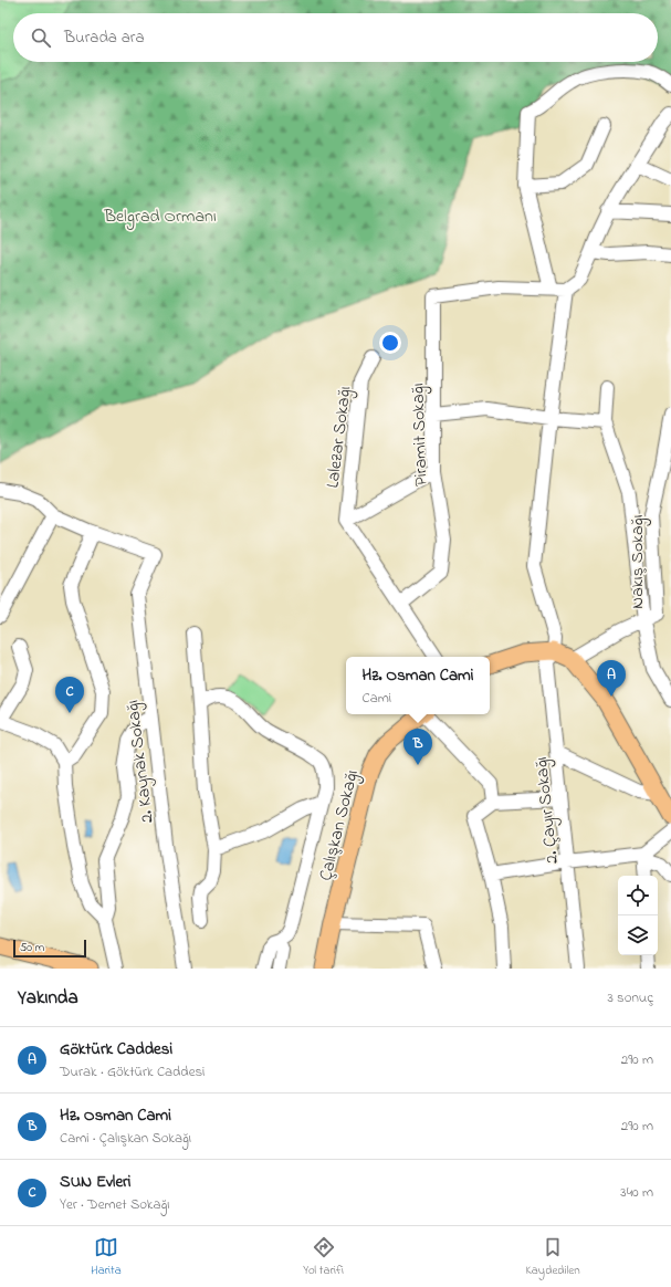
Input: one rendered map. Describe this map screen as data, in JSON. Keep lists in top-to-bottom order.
{
  "streets": {
    "main road": ["Çalışkan Sokağı"],
    "street": [
      "Piramit Sokağı",
      "Lalezar Sokağı",
      "Nakış Sokağı",
      "2. Kaynak Sokağı",
      "2. Çayır Sokağı"
    ]
  },
  "parks": ["Belgrad Ormanı"],
  "scale_bar": "50 m",
  "page": {
    "search": "Burada ara",
    "popup": ["Hz. Osman Cami", "Cami"],
    "pins": ["A", "C", "B"],
    "scale": "50 m",
    "heading": ["Yakında", "3 sonuç"],
    "list": [
      {
        "mark": "A",
        "name": "Göktürk Caddesi",
        "note": "Durak · Göktürk Caddesi",
        "value": "290 m"
      },
      {
        "mark": "B",
        "name": "Hz. Osman Cami",
        "note": "Cami · Çalışkan Sokağı",
        "value": "290 m"
      },
      {
        "mark": "C",
        "name": "SUN Evleri",
        "note": "Yer · Demet Sokağı",
        "value": "340 m"
      }
    ],
    "nav": ["Harita", "Yol tarifi", "Kaydedilen"]
  }
}
